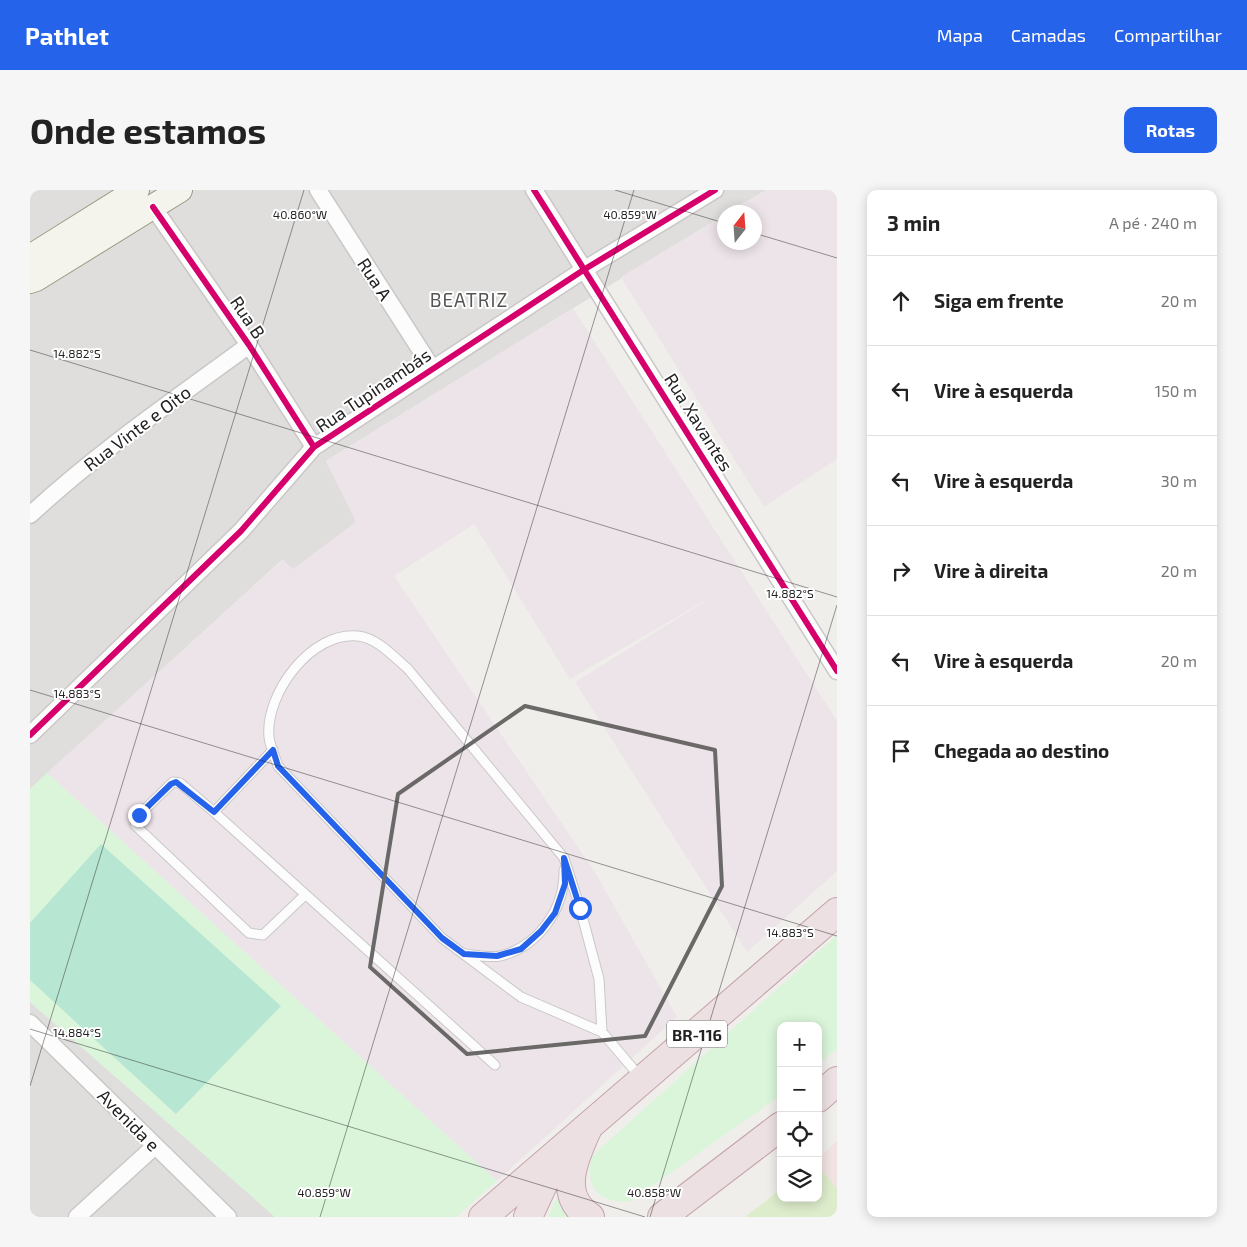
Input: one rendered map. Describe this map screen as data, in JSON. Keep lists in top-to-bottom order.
{
  "streets": {
    "highway": ["BR-116"],
    "street": [
      "Rua A",
      "Rua B",
      "Rua Tupinambás",
      "Rua Xavantes",
      "Rua Vinte e Oito",
      "Avenida e"
    ]
  },
  "crossings": [
    ["Rua A", "Rua Tupinambás"],
    ["Rua B", "Rua Tupinambás"],
    ["Rua B", "Rua Vinte e Oito"],
    ["Rua Tupinambás", "Rua Xavantes"]
  ],
  "districts": ["BEATRIZ"],
  "north": "top",
  "page": {
    "header": "Pathlet",
    "nav": ["Mapa", "Camadas", "Compartilhar"],
    "buttons": "Rotas",
    "title": "Onde estamos",
    "heading": ["3 min", "A pé · 240 m"],
    "list": [
      ["Siga em frente", "20 m"],
      ["Vire à esquerda", "150 m"],
      ["Vire à esquerda", "30 m"],
      ["Vire à direita", "20 m"],
      ["Vire à esquerda", "20 m"],
      "Chegada ao destino"
    ],
    "map_buttons": ["+", "−"]
  },
  "coordinates": [
    "40.860°W",
    "40.859°W",
    "14.882°S",
    "14.883°S",
    "14.884°S",
    "40.858°W"
  ]
}
